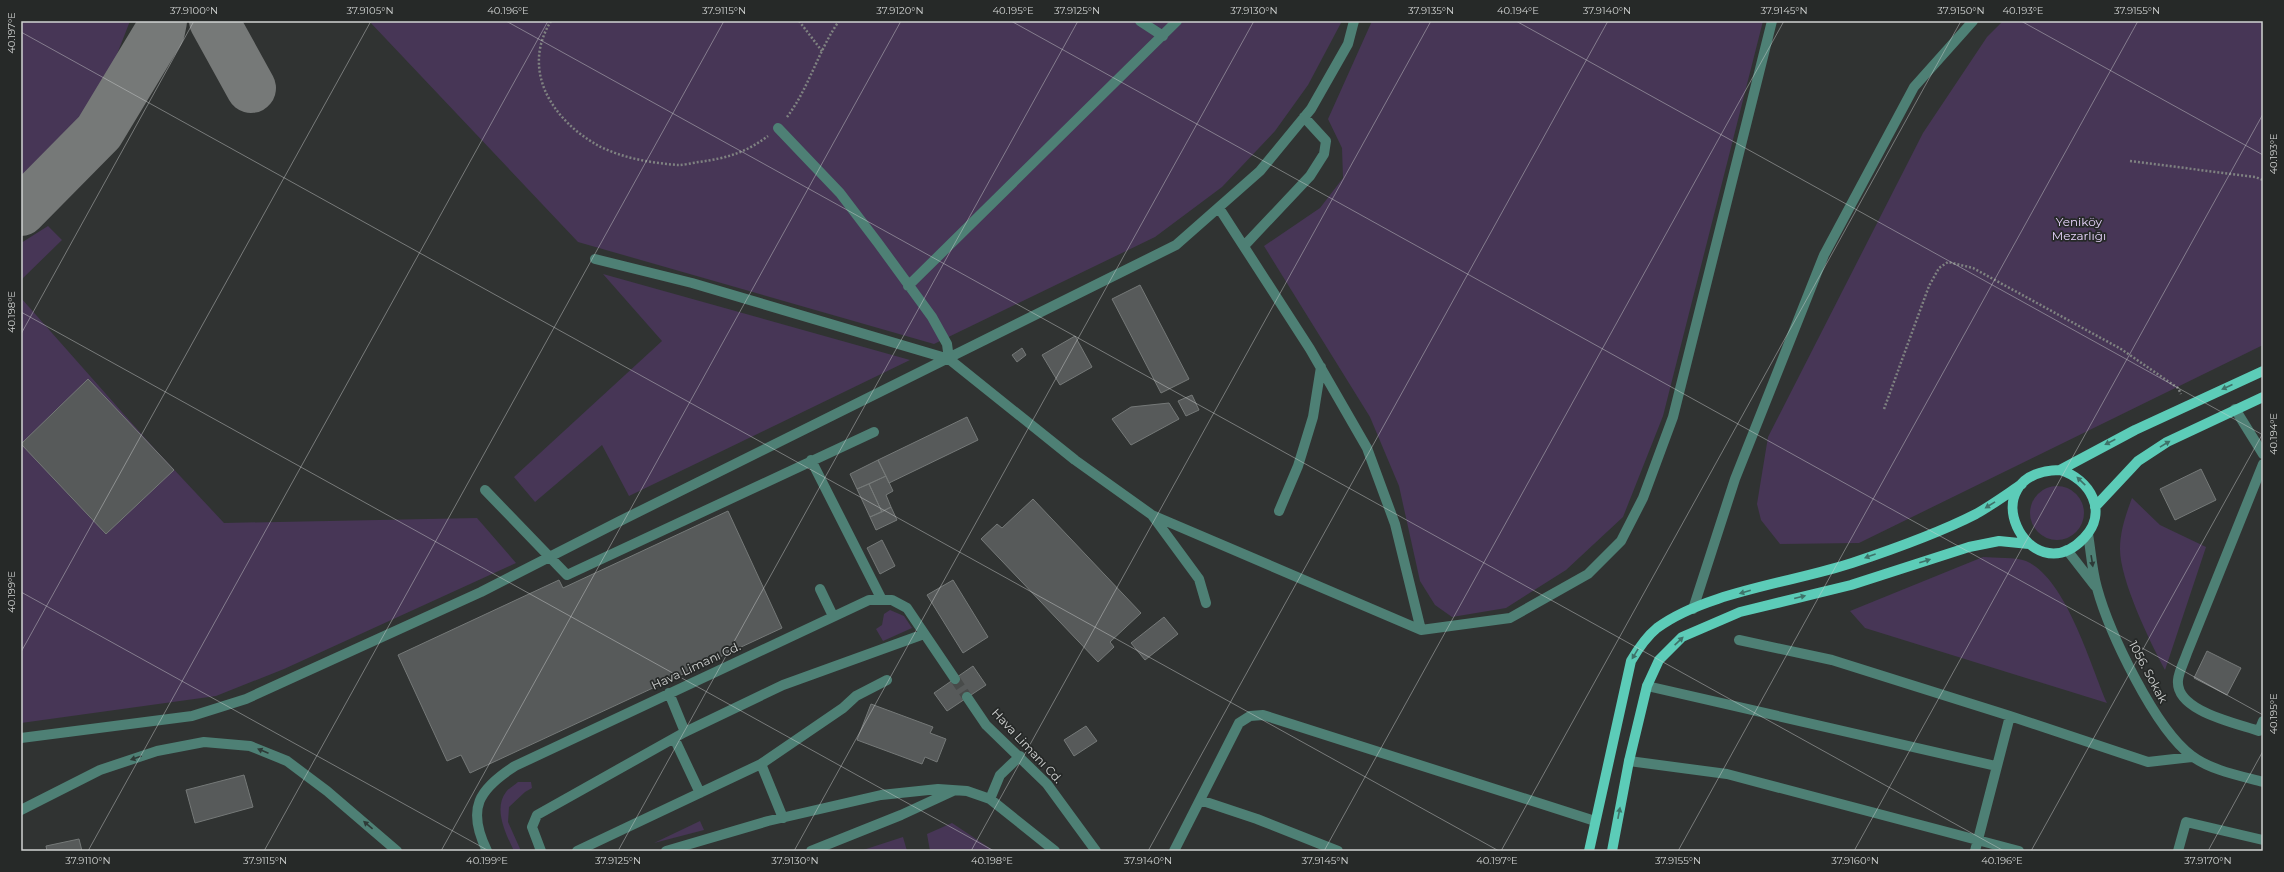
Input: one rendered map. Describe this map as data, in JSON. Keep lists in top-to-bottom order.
{
  "streets": {
    "street": ["Hava Limanı Cd.", "1056. Sokak"]
  },
  "parks": ["Yeniköy Mezarlığı"],
  "coordinates": [
    "37.9100°N",
    "37.9105°N",
    "40.196°E",
    "37.9115°N",
    "37.9120°N",
    "40.195°E",
    "37.9125°N",
    "37.9130°N",
    "37.9135°N",
    "40.194°E",
    "37.9140°N",
    "37.9145°N",
    "37.9150°N",
    "40.193°E",
    "37.9155°N",
    "40.197°E",
    "40.198°E",
    "40.199°E",
    "37.9110°N",
    "37.9160°N",
    "37.9170°N"
  ]
}
